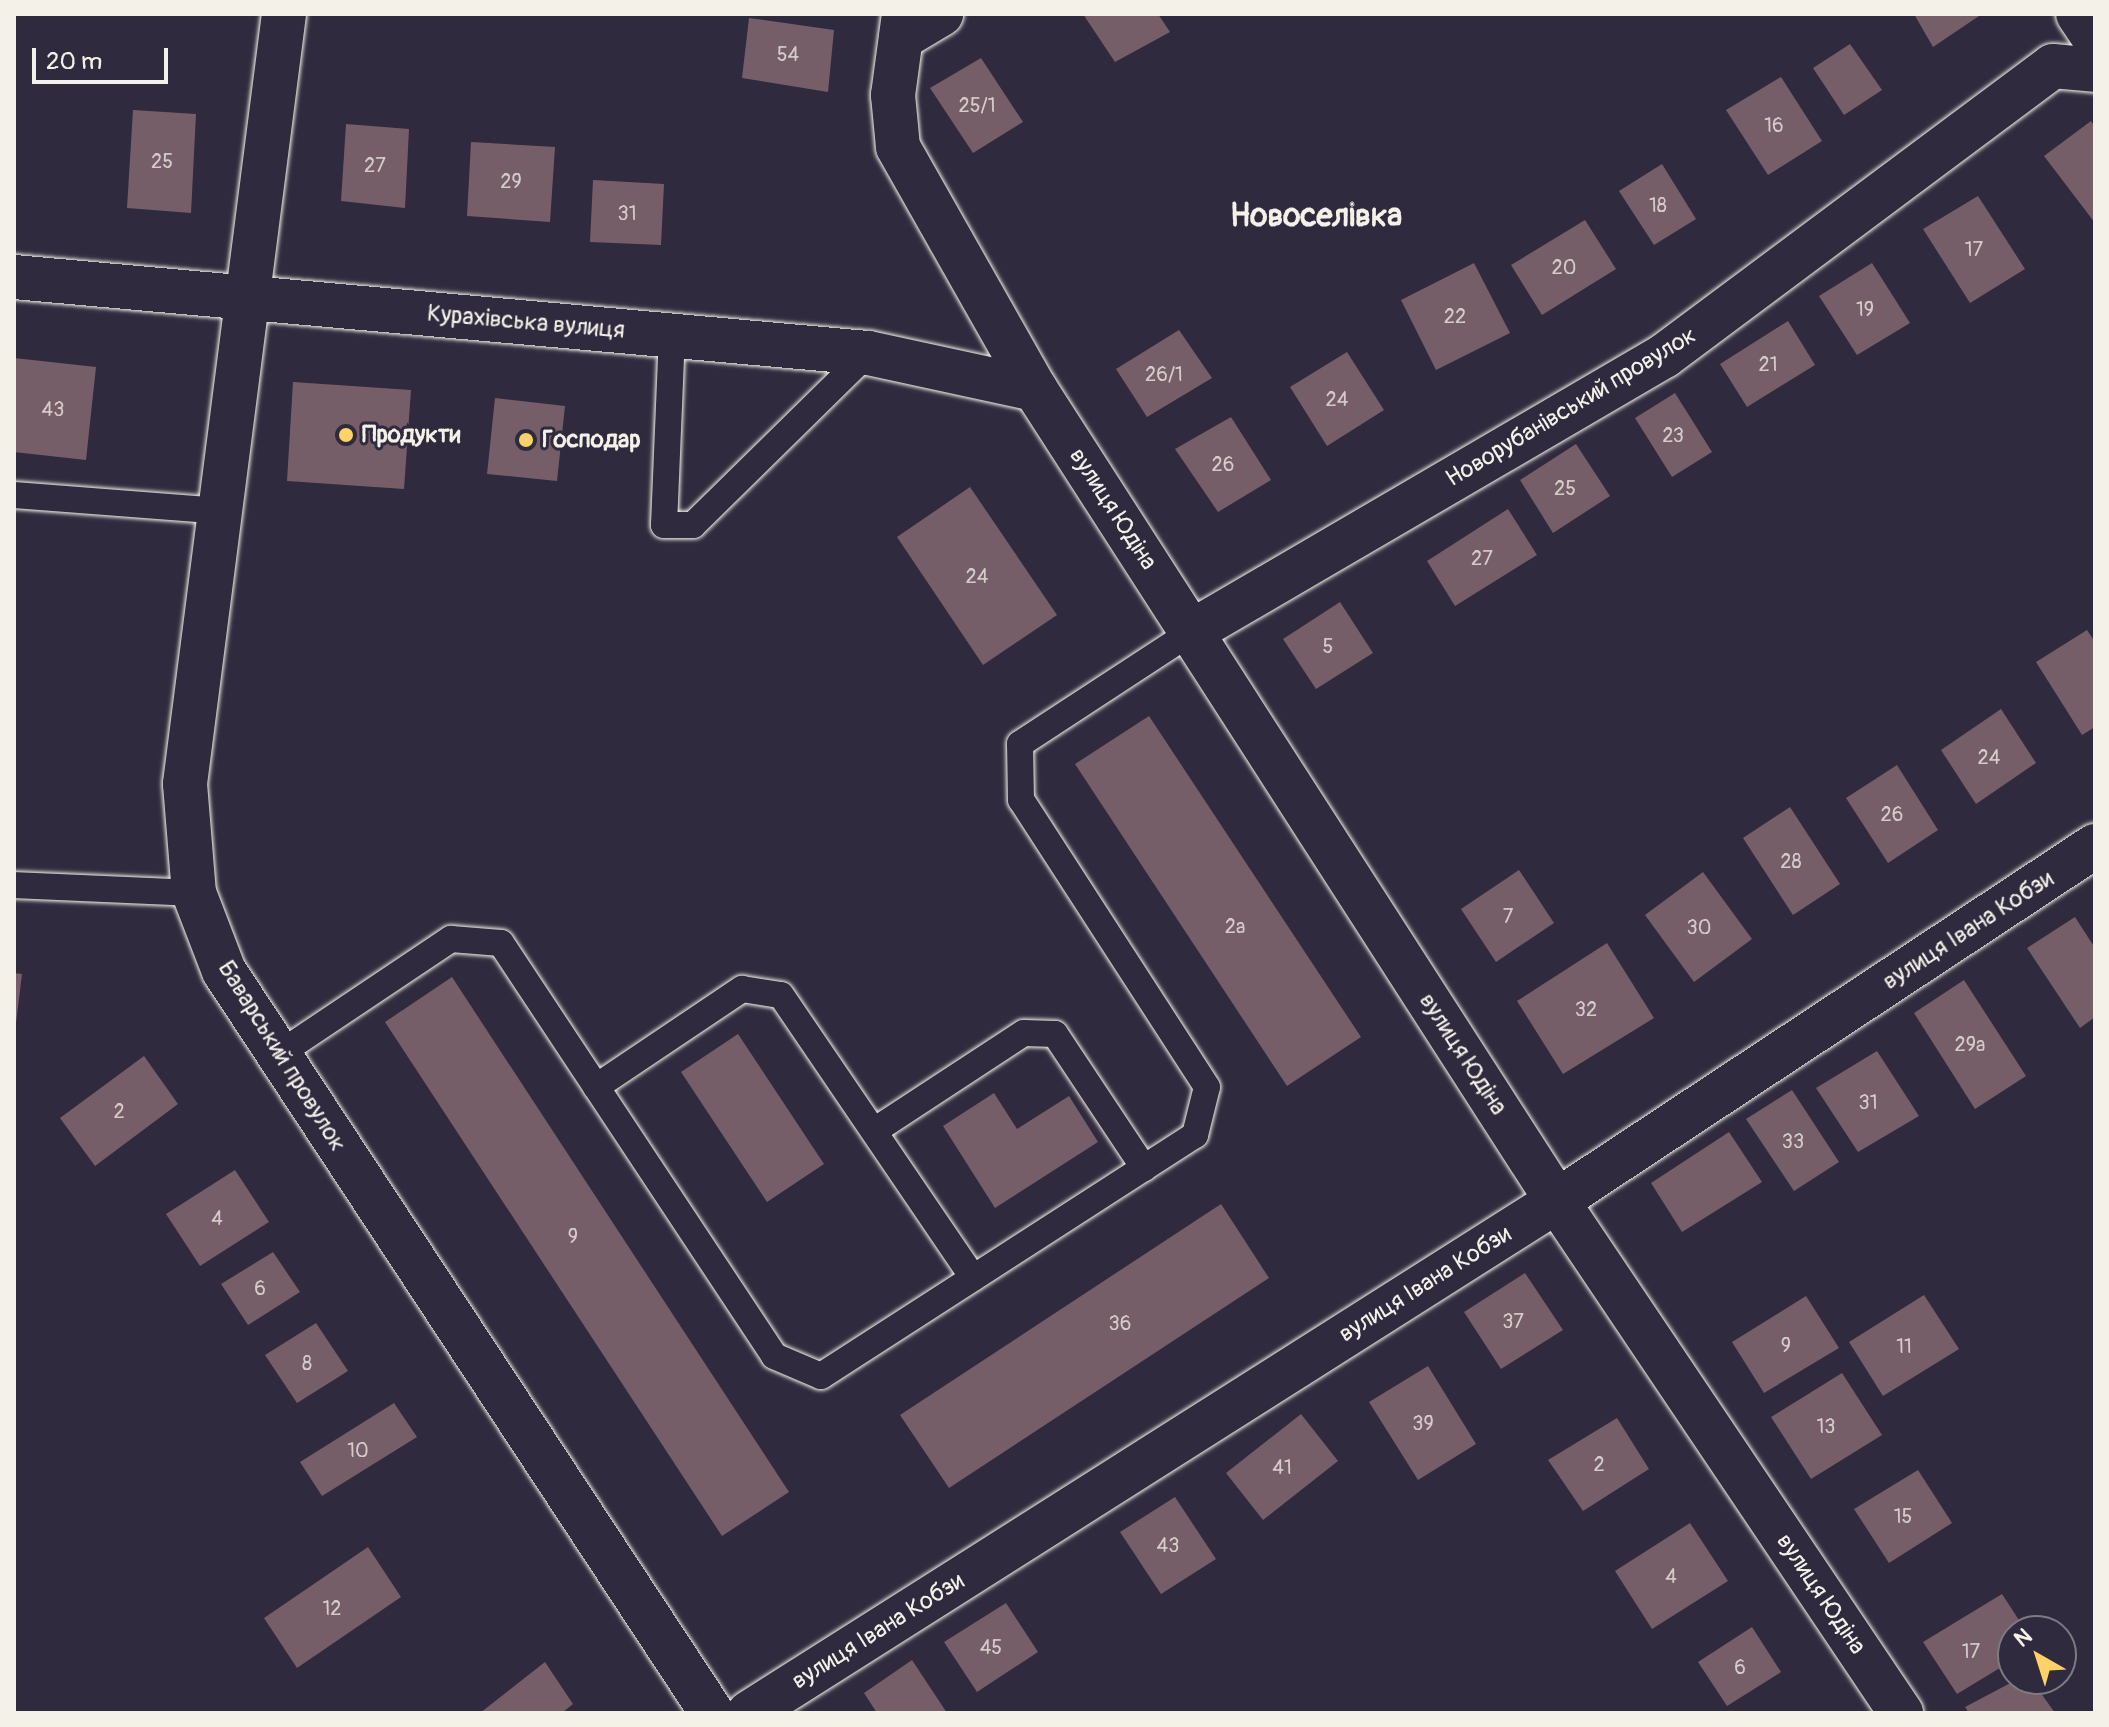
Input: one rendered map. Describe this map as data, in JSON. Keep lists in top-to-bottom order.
{
  "streets": {
    "street": [
      "Курахівська вулиця",
      "Новорубанівський провулок",
      "вулиця Юдіна",
      "вулиця Івана Кобзи",
      "Баварський провулок"
    ]
  },
  "crossings": [
    ["Курахівська вулиця", "вулиця Юдіна"],
    ["Курахівська вулиця", "Баварський провулок"],
    ["Новорубанівський провулок", "вулиця Юдіна"],
    ["вулиця Юдіна", "вулиця Івана Кобзи"]
  ],
  "districts": ["Новоселівка"],
  "places": ["Продукти", "Господар"],
  "house_numbers": [
    "54",
    "25/1",
    "16",
    "25",
    "27",
    "29",
    "18",
    "31",
    "17",
    "20",
    "19",
    "22",
    "21",
    "26/1",
    "24",
    "43",
    "23",
    "26",
    "25",
    "27",
    "24",
    "5",
    "24",
    "26",
    "28",
    "7",
    "2а",
    "30",
    "32",
    "29а",
    "31",
    "2",
    "33",
    "4",
    "9",
    "6",
    "37",
    "36",
    "9",
    "11",
    "8",
    "39",
    "13",
    "10",
    "2",
    "41",
    "15",
    "43",
    "4",
    "12",
    "45",
    "17",
    "6"
  ],
  "scale_bar": "20 m",
  "north": "top left"
}
